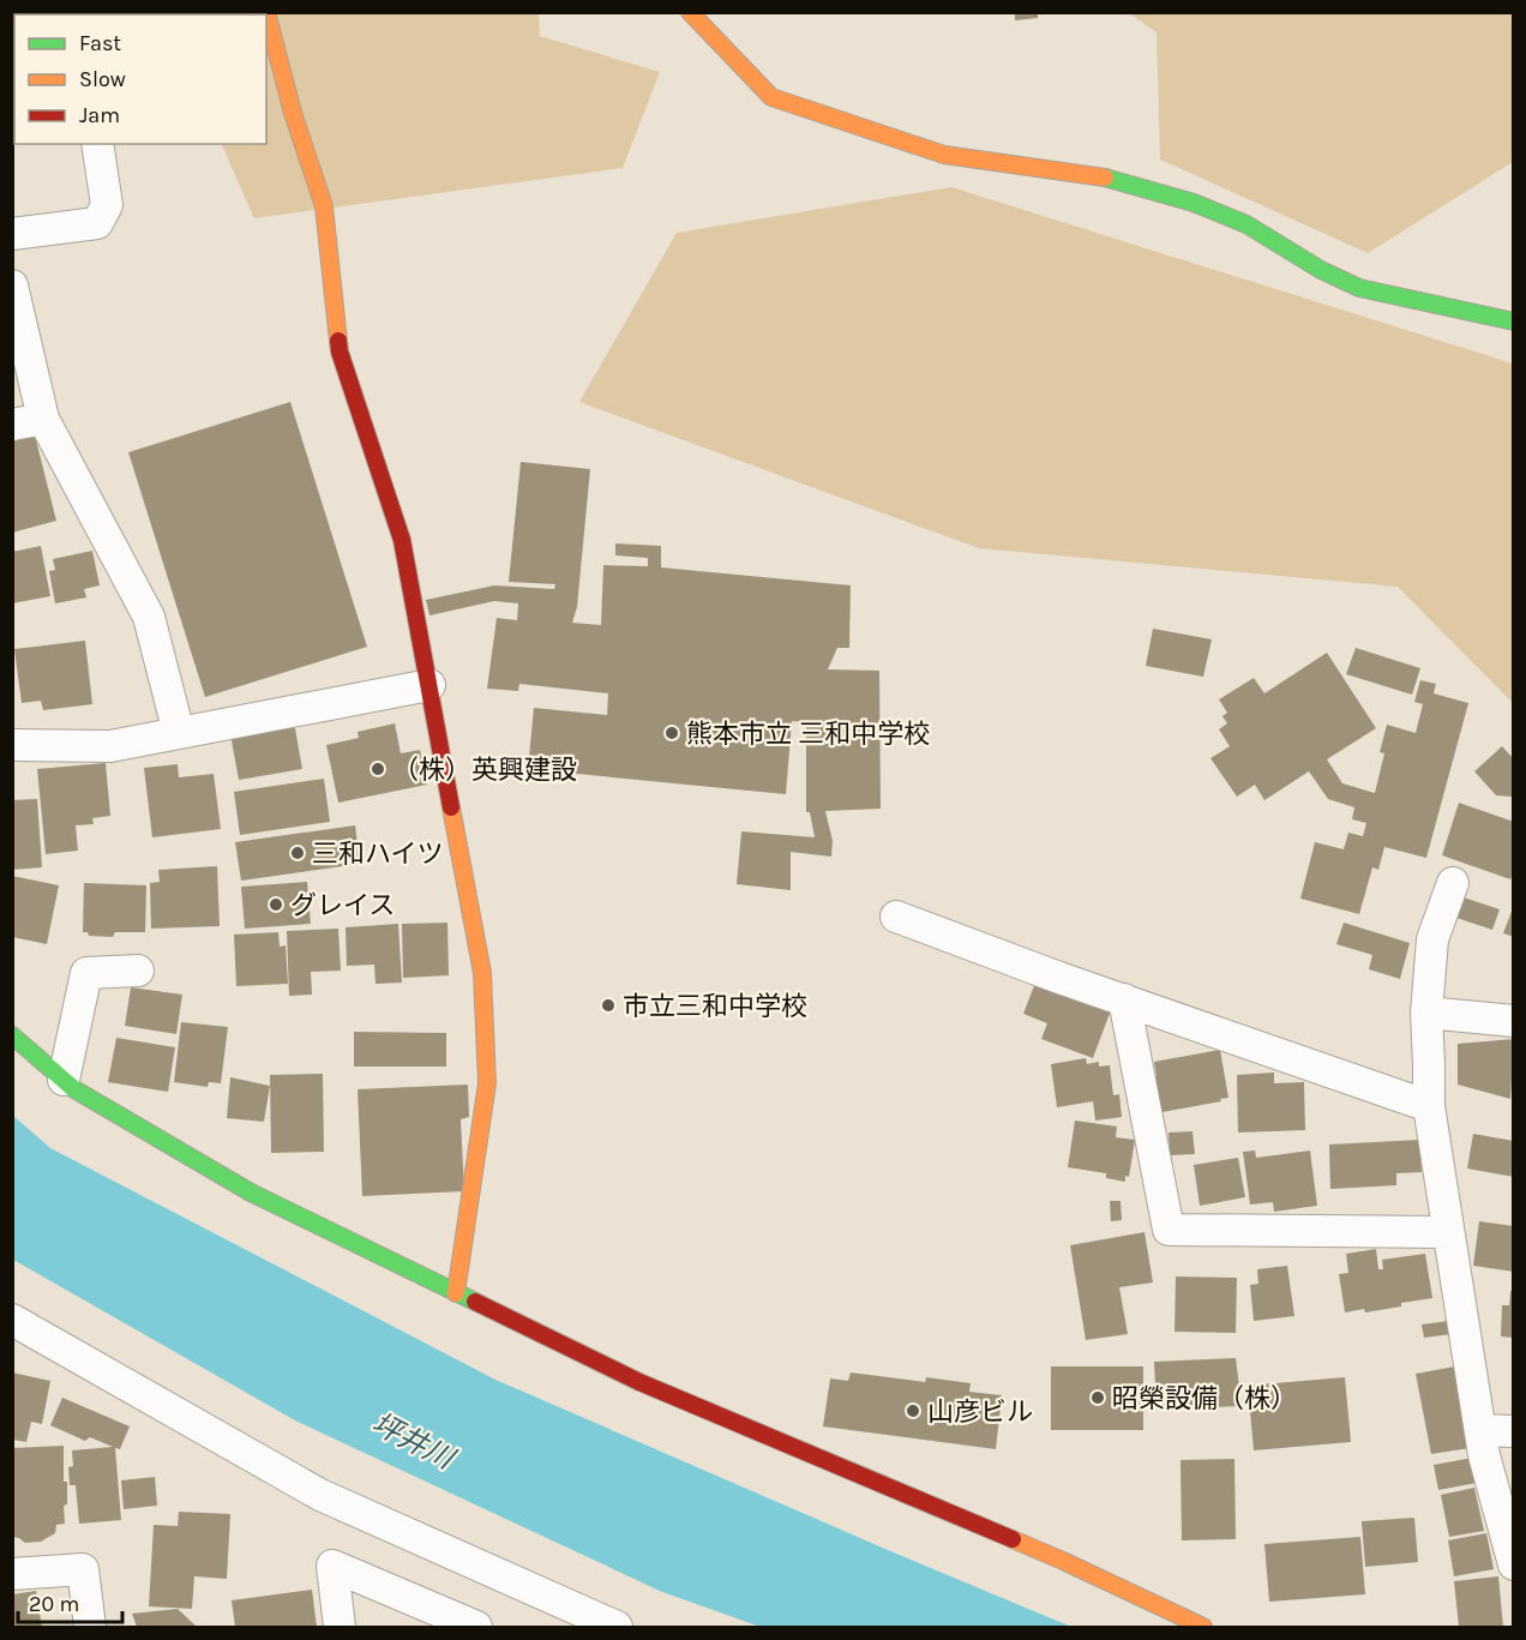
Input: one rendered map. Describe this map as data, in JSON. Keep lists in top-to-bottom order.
{
  "water": ["坪井川"],
  "places": [
    "熊本市立 三和中学校",
    "（株）英興建設",
    "三和ハイツ",
    "グレイス",
    "市立三和中学校",
    "昭榮設備（株）",
    "山彦ビル"
  ],
  "legend": ["Fast", "Slow", "Jam"],
  "scale_bar": "20 m"
}
